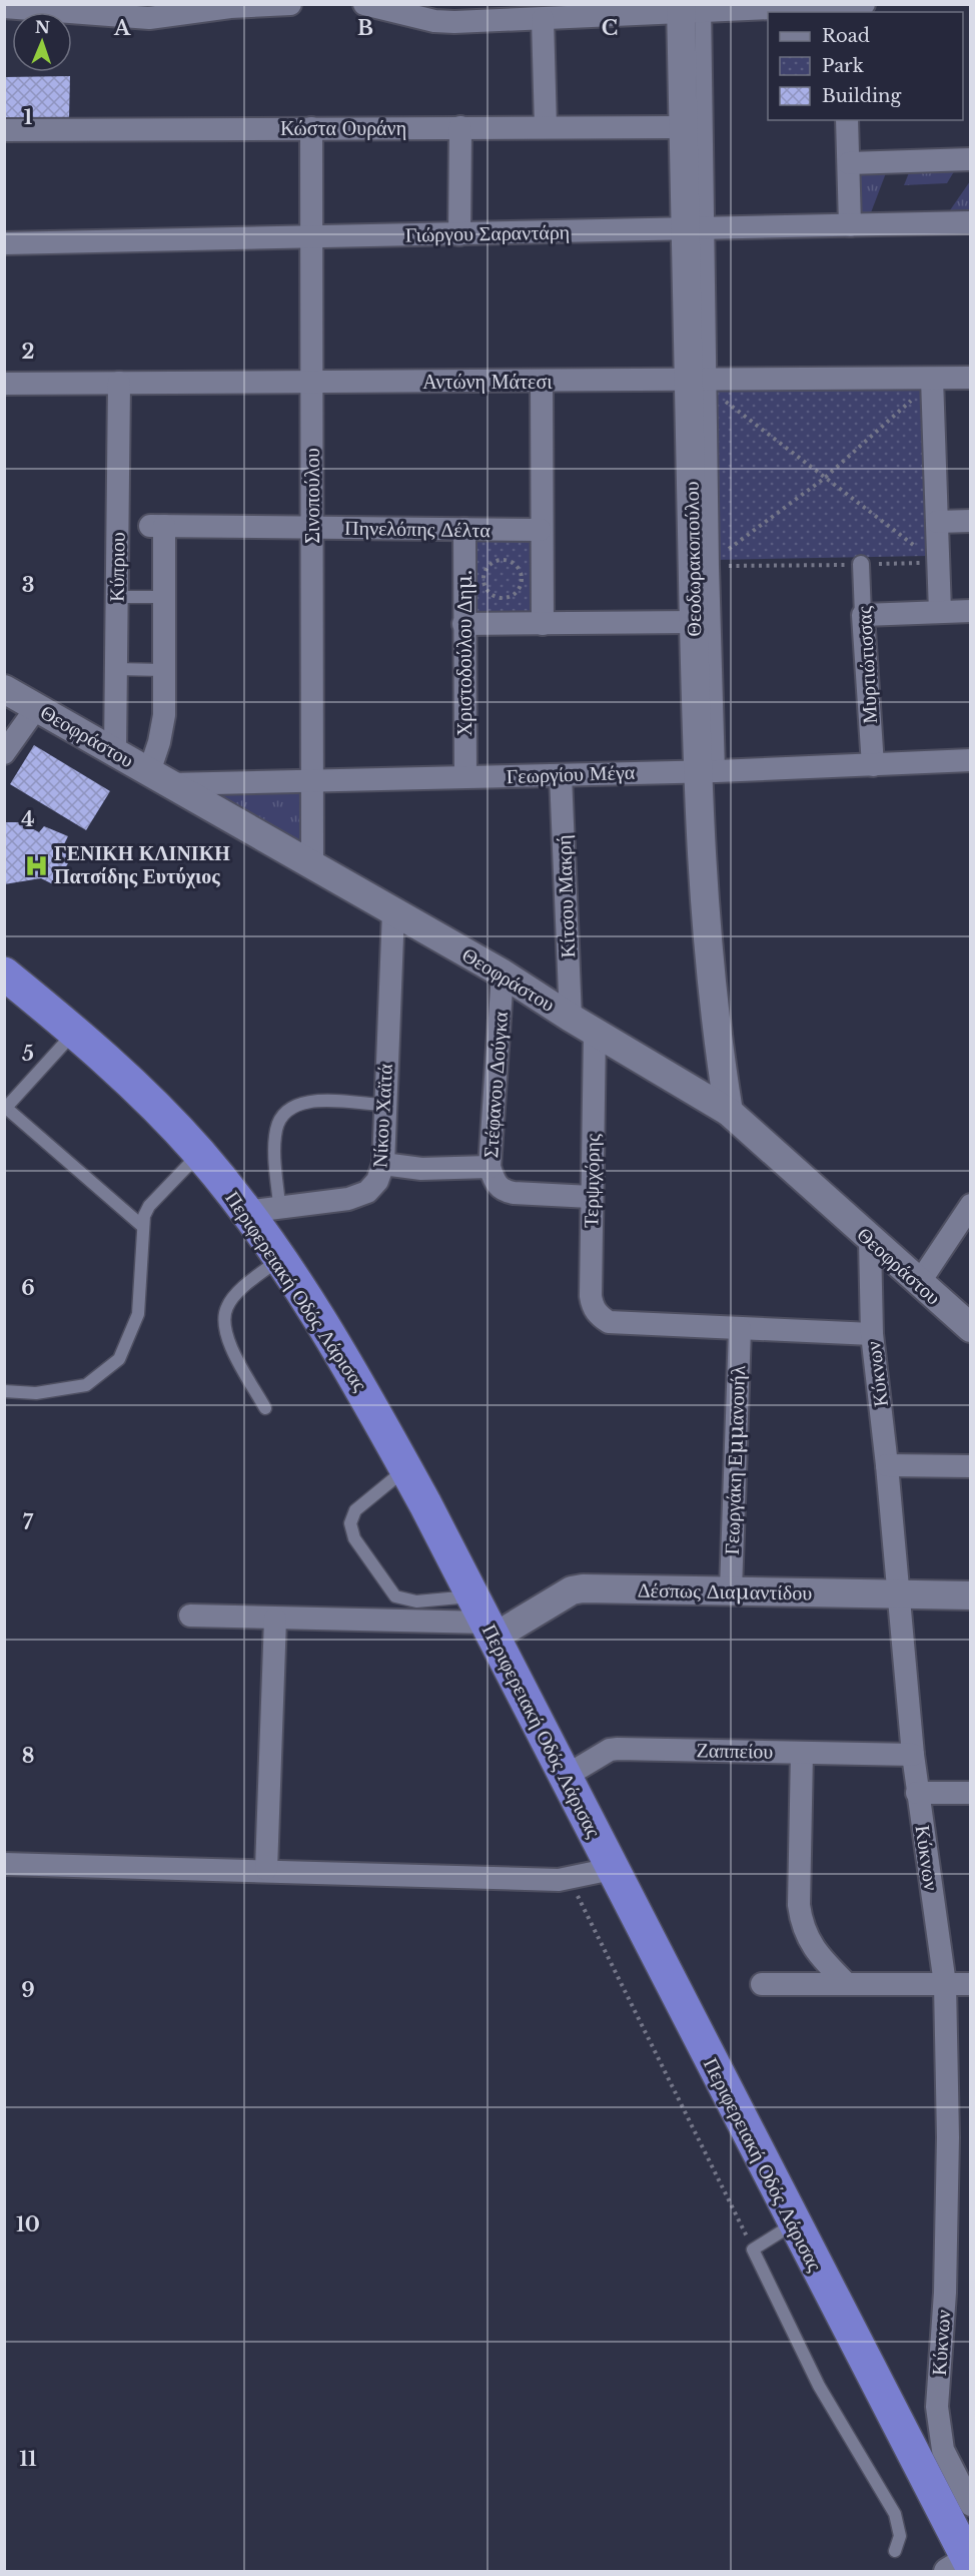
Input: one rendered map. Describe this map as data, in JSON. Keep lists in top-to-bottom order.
{
  "streets": {
    "highway": ["Περιφερειακή Οδός Λάρισας"],
    "street": [
      "Κώστα Ουράνη",
      "Γιώργου Σαραντάρη",
      "Αντώνη Μάτεσι",
      "Σινοπούλου",
      "Πηνελόπης Δέλτα",
      "Θεοδωρακοπούλου",
      "Κύπριου",
      "Χριστοδούλου Δημ.",
      "Μυρτιώτισσας",
      "Θεοφράστου",
      "Γεωργίου Μέγα",
      "Κίτσου Μακρή",
      "Στέφανου Δούγκα",
      "Νίκου Χαϊτά",
      "Τερψιχόρης",
      "Κύκνων",
      "Γεωργάκη Εμμανουήλ",
      "Δέσπως Διαμαντίδου",
      "Ζαππείου"
    ]
  },
  "crossings": [
    ["Κώστα Ουράνη", "Σινοπούλου"],
    ["Κώστα Ουράνη", "Θεοδωρακοπούλου"],
    ["Γιώργου Σαραντάρη", "Σινοπούλου"],
    ["Γιώργου Σαραντάρη", "Θεοδωρακοπούλου"],
    ["Αντώνη Μάτεσι", "Σινοπούλου"],
    ["Αντώνη Μάτεσι", "Θεοδωρακοπούλου"],
    ["Αντώνη Μάτεσι", "Κύπριου"],
    ["Σινοπούλου", "Πηνελόπης Δέλτα"],
    ["Σινοπούλου", "Θεοφράστου"],
    ["Σινοπούλου", "Γεωργίου Μέγα"],
    ["Πηνελόπης Δέλτα", "Χριστοδούλου Δημ."],
    ["Θεοδωρακοπούλου", "Θεοφράστου"],
    ["Θεοδωρακοπούλου", "Γεωργίου Μέγα"],
    ["Κύπριου", "Θεοφράστου"],
    ["Χριστοδούλου Δημ.", "Γεωργίου Μέγα"],
    ["Μυρτιώτισσας", "Γεωργίου Μέγα"],
    ["Θεοφράστου", "Γεωργίου Μέγα"],
    ["Θεοφράστου", "Κίτσου Μακρή"],
    ["Θεοφράστου", "Στέφανου Δούγκα"],
    ["Θεοφράστου", "Νίκου Χαϊτά"],
    ["Θεοφράστου", "Τερψιχόρης"],
    ["Θεοφράστου", "Κύκνων"],
    ["Γεωργίου Μέγα", "Κίτσου Μακρή"],
    ["Κίτσου Μακρή", "Τερψιχόρης"],
    ["Στέφανου Δούγκα", "Τερψιχόρης"],
    ["Νίκου Χαϊτά", "Περιφερειακή Οδός Λάρισας"],
    ["Τερψιχόρης", "Γεωργάκη Εμμανουήλ"],
    ["Περιφερειακή Οδός Λάρισας", "Κύκνων"],
    ["Περιφερειακή Οδός Λάρισας", "Δέσπως Διαμαντίδου"],
    ["Περιφερειακή Οδός Λάρισας", "Ζαππείου"],
    ["Κύκνων", "Δέσπως Διαμαντίδου"],
    ["Κύκνων", "Ζαππείου"],
    ["Γεωργάκη Εμμανουήλ", "Δέσπως Διαμαντίδου"]
  ],
  "places": {
    "hospital": ["ΓΕΝΙΚΗ ΚΛΙΝΙΚΗ Πατσίδης Ευτύχιος"]
  },
  "legend": ["Road", "Park", "Building"],
  "north": "top",
  "grid": {
    "columns": ["A", "B", "C"],
    "rows": [
      "1",
      "2",
      "3",
      "4",
      "5",
      "6",
      "7",
      "8",
      "9",
      "10",
      "11"
    ]
  }
}
